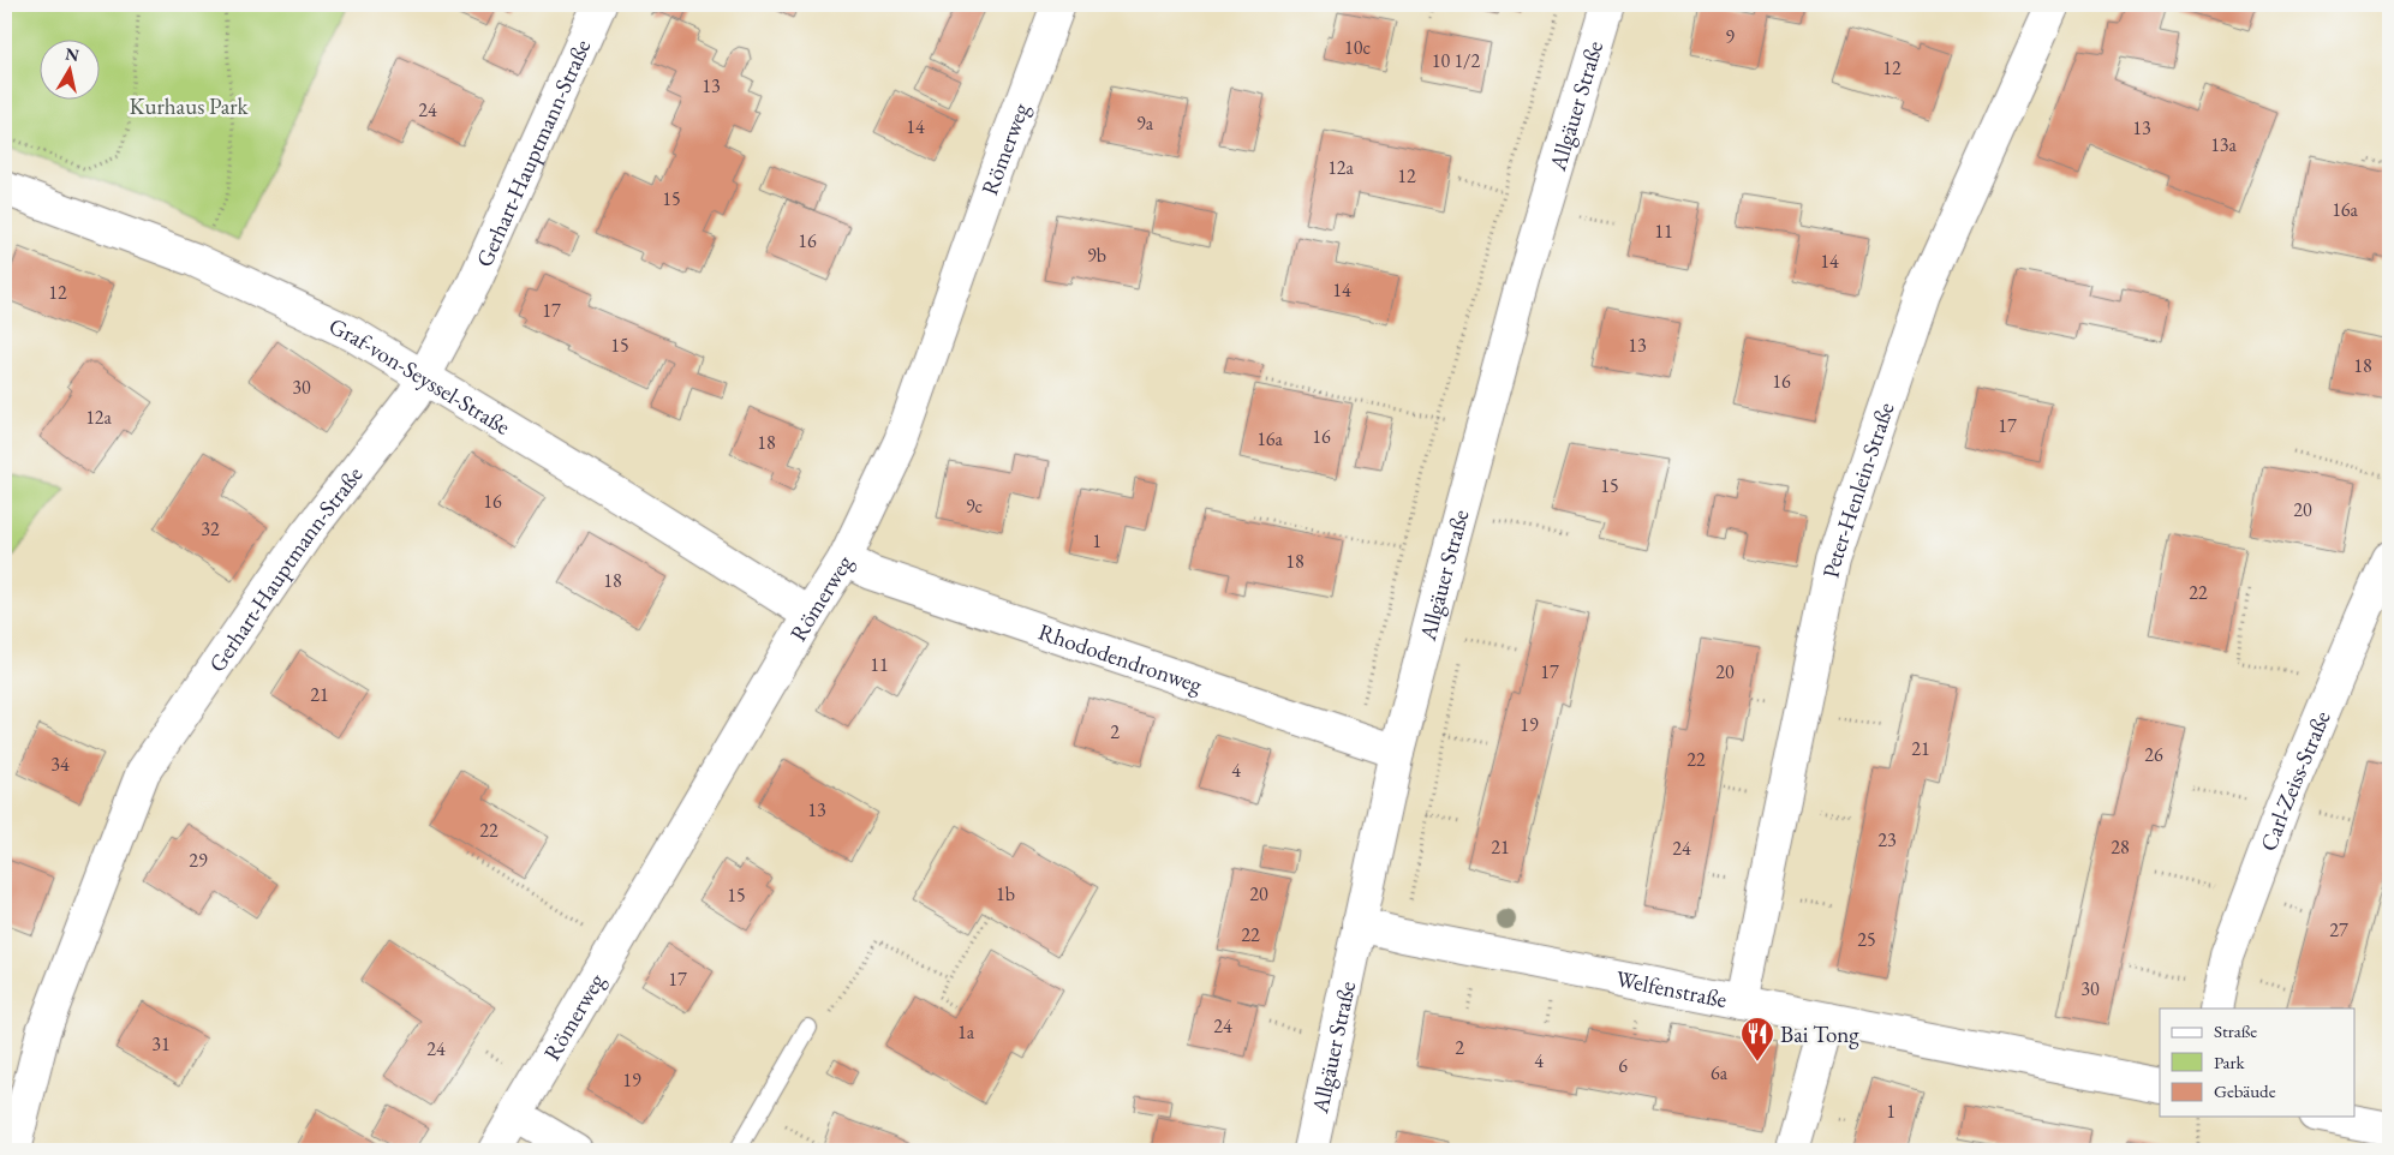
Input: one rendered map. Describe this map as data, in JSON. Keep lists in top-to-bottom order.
{
  "streets": {
    "street": [
      "Allgäuer Straße",
      "Römerweg",
      "Gerhart-Hauptmann-Straße",
      "Graf-von-Seyssel-Straße",
      "Peter-Henlein-Straße",
      "Rhododendronweg",
      "Carl-Zeiss-Straße",
      "Welfenstraße"
    ]
  },
  "crossings": [
    ["Allgäuer Straße", "Rhododendronweg"],
    ["Allgäuer Straße", "Welfenstraße"],
    ["Römerweg", "Graf-von-Seyssel-Straße"],
    ["Römerweg", "Rhododendronweg"],
    ["Gerhart-Hauptmann-Straße", "Graf-von-Seyssel-Straße"],
    ["Peter-Henlein-Straße", "Welfenstraße"]
  ],
  "parks": ["Kurhaus Park"],
  "places": {
    "restaurant": ["Bai Tong"]
  },
  "house_numbers": [
    "9",
    "10c",
    "10 1/2",
    "12",
    "13",
    "24",
    "9a",
    "14",
    "13",
    "13a",
    "12a",
    "12",
    "15",
    "16a",
    "11",
    "16",
    "9b",
    "14",
    "14",
    "12",
    "17",
    "15",
    "13",
    "18",
    "16",
    "30",
    "12a",
    "17",
    "16",
    "16a",
    "18",
    "15",
    "16",
    "9c",
    "20",
    "32",
    "1",
    "18",
    "18",
    "22",
    "11",
    "17",
    "20",
    "21",
    "19",
    "2",
    "21",
    "26",
    "22",
    "34",
    "4",
    "13",
    "22",
    "23",
    "21",
    "28",
    "24",
    "29",
    "1b",
    "20",
    "15",
    "27",
    "22",
    "25",
    "17",
    "30",
    "24",
    "1a",
    "31",
    "2",
    "24",
    "4",
    "6",
    "6a",
    "19",
    "1"
  ],
  "legend": ["Straße", "Park", "Gebäude"],
  "north": "top"
}
